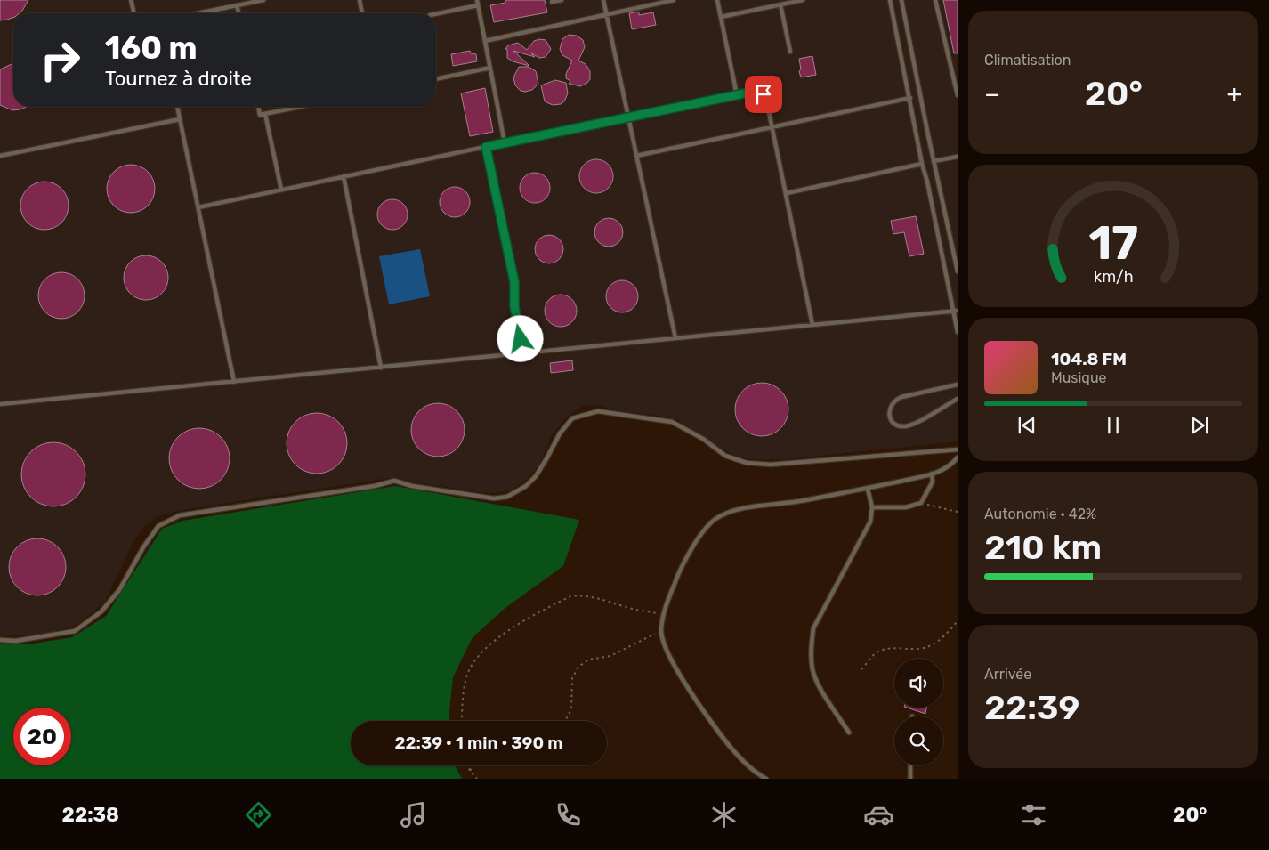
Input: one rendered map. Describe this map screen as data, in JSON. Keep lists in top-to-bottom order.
{
  "page": {
    "tile": [
      "Climatisation",
      ["Autonomie · 42%", "210 km"],
      ["Arrivée", "22:39"]
    ],
    "turn": ["160 m", "Tournez à droite"],
    "heat": ["−", "20°", "+"],
    "song": ["104.8 FM", "Musique"],
    "limit": "20",
    "trip": "22:39 · 1 min · 390 m",
    "tabs": ["22:38", "20°"],
    "gauge": ["17", "km/h"]
  }
}
